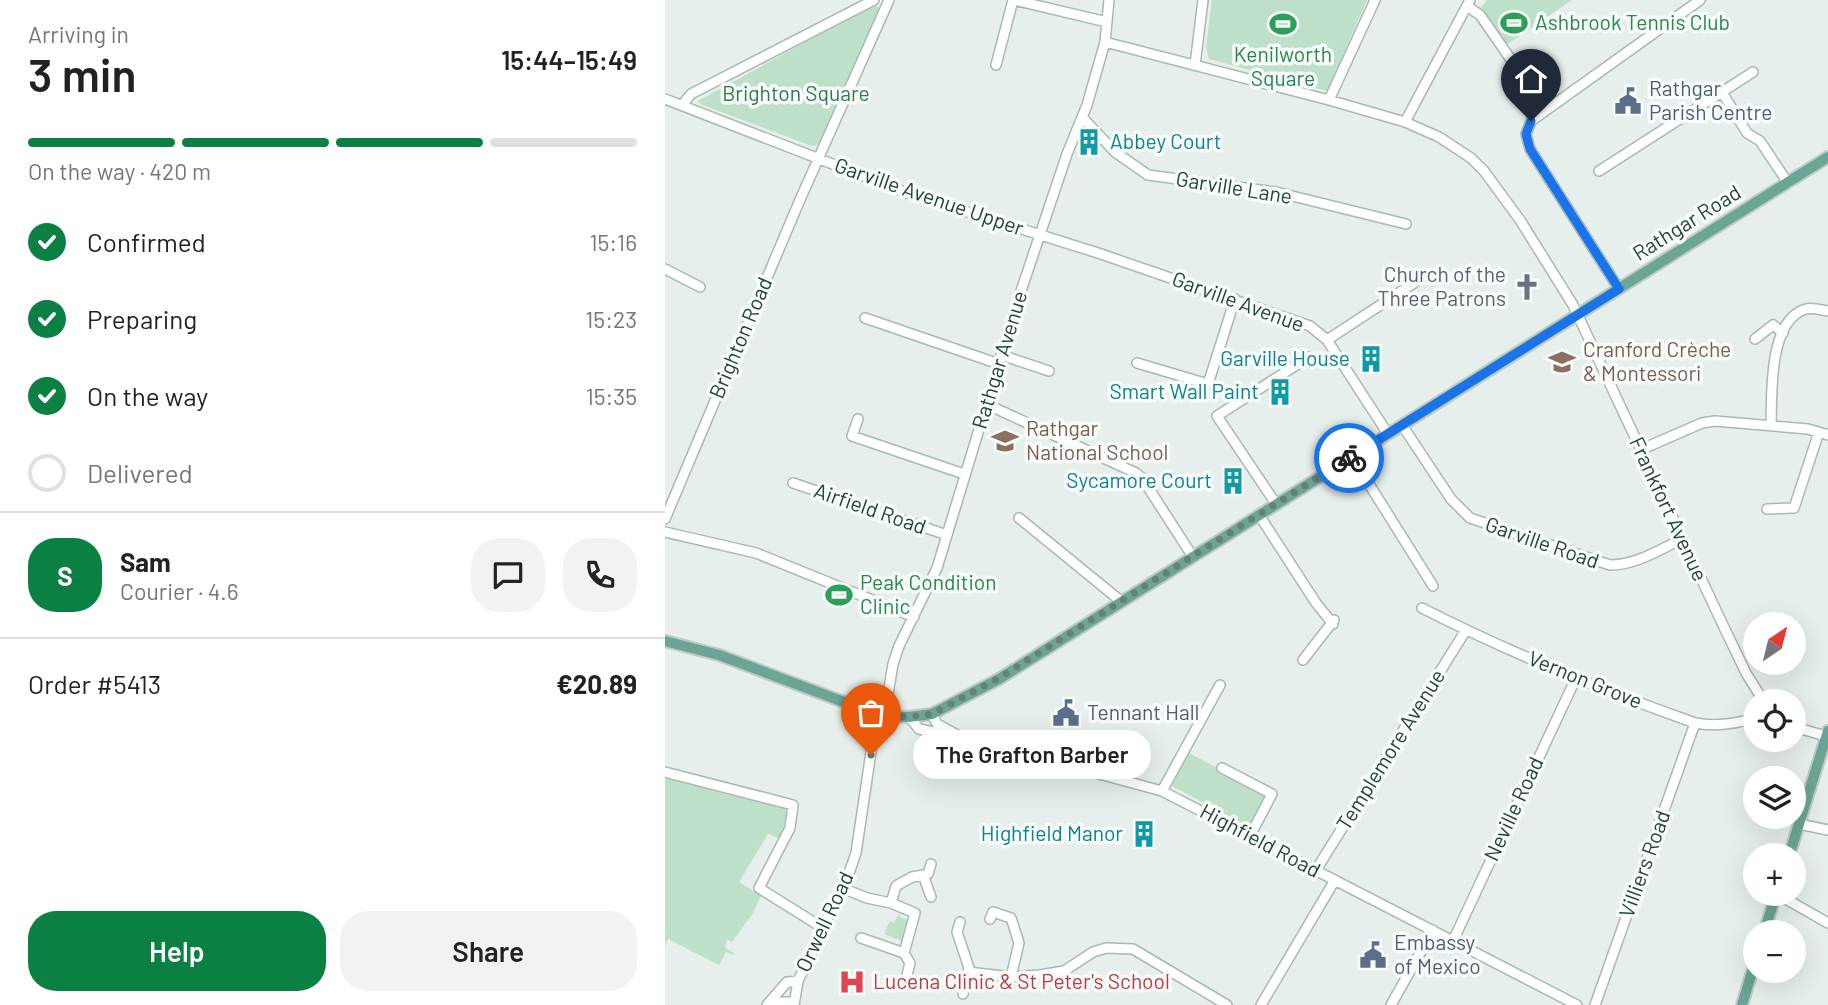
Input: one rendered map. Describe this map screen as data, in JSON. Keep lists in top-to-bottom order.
{
  "streets": {
    "main road": ["Rathgar Road"],
    "street": [
      "Garville Lane",
      "Garville Avenue Upper",
      "Garville Avenue",
      "Brighton Road",
      "Rathgar Avenue",
      "Airfield Road",
      "Frankfort Avenue",
      "Garville Road",
      "Vernon Grove",
      "Templemore Avenue",
      "Neville Road",
      "Highfield Road",
      "Villiers Road",
      "Orwell Road"
    ]
  },
  "crossings": [
    ["Garville Lane", "Rathgar Avenue"],
    ["Garville Avenue Upper", "Garville Avenue"],
    ["Garville Avenue Upper", "Brighton Road"],
    ["Garville Avenue Upper", "Rathgar Avenue"],
    ["Rathgar Road", "Garville Avenue"],
    ["Rathgar Road", "Rathgar Avenue"],
    ["Rathgar Road", "Frankfort Avenue"],
    ["Rathgar Road", "Garville Road"],
    ["Rathgar Road", "Highfield Road"],
    ["Rathgar Road", "Orwell Road"],
    ["Garville Avenue", "Rathgar Avenue"],
    ["Rathgar Avenue", "Airfield Road"],
    ["Rathgar Avenue", "Frankfort Avenue"],
    ["Rathgar Avenue", "Orwell Road"],
    ["Frankfort Avenue", "Garville Road"],
    ["Vernon Grove", "Templemore Avenue"],
    ["Vernon Grove", "Neville Road"],
    ["Vernon Grove", "Villiers Road"],
    ["Templemore Avenue", "Highfield Road"],
    ["Neville Road", "Highfield Road"]
  ],
  "parks": ["Brighton Square"],
  "places": {
    "sports": ["Ashbrook Tennis Club", "Kenilworth Square", "Peak Condition Clinic"],
    "public building": ["Rathgar Parish Centre", "Tennant Hall", "Embassy of Mexico"],
    "building": [
      "Abbey Court",
      "Garville House",
      "Smart Wall Paint",
      "Sycamore Court",
      "Highfield Manor"
    ],
    "church": ["Church of the Three Patrons"],
    "school or university": ["Cranford Crèche & Montessori", "Rathgar National School"],
    "other": ["The Grafton Barber"],
    "hospital": ["Lucena Clinic & St Peter's School"]
  },
  "north": "top right",
  "page": {
    "heading": ["3 min", "Arriving in", "15:44–15:49"],
    "panel": [
      "Sam",
      "Courier · 4.6",
      "Order #5413",
      "€20.89"
    ],
    "bar": "On the way · 420 m",
    "list": [
      ["Confirmed", "15:16"],
      ["Preparing", "15:23"],
      ["On the way", "15:35"],
      "Delivered"
    ],
    "round": "S",
    "map_buttons": ["+", "−"],
    "bubble": "The Grafton Barber",
    "buttons": ["Help", "Share"]
  }
}
